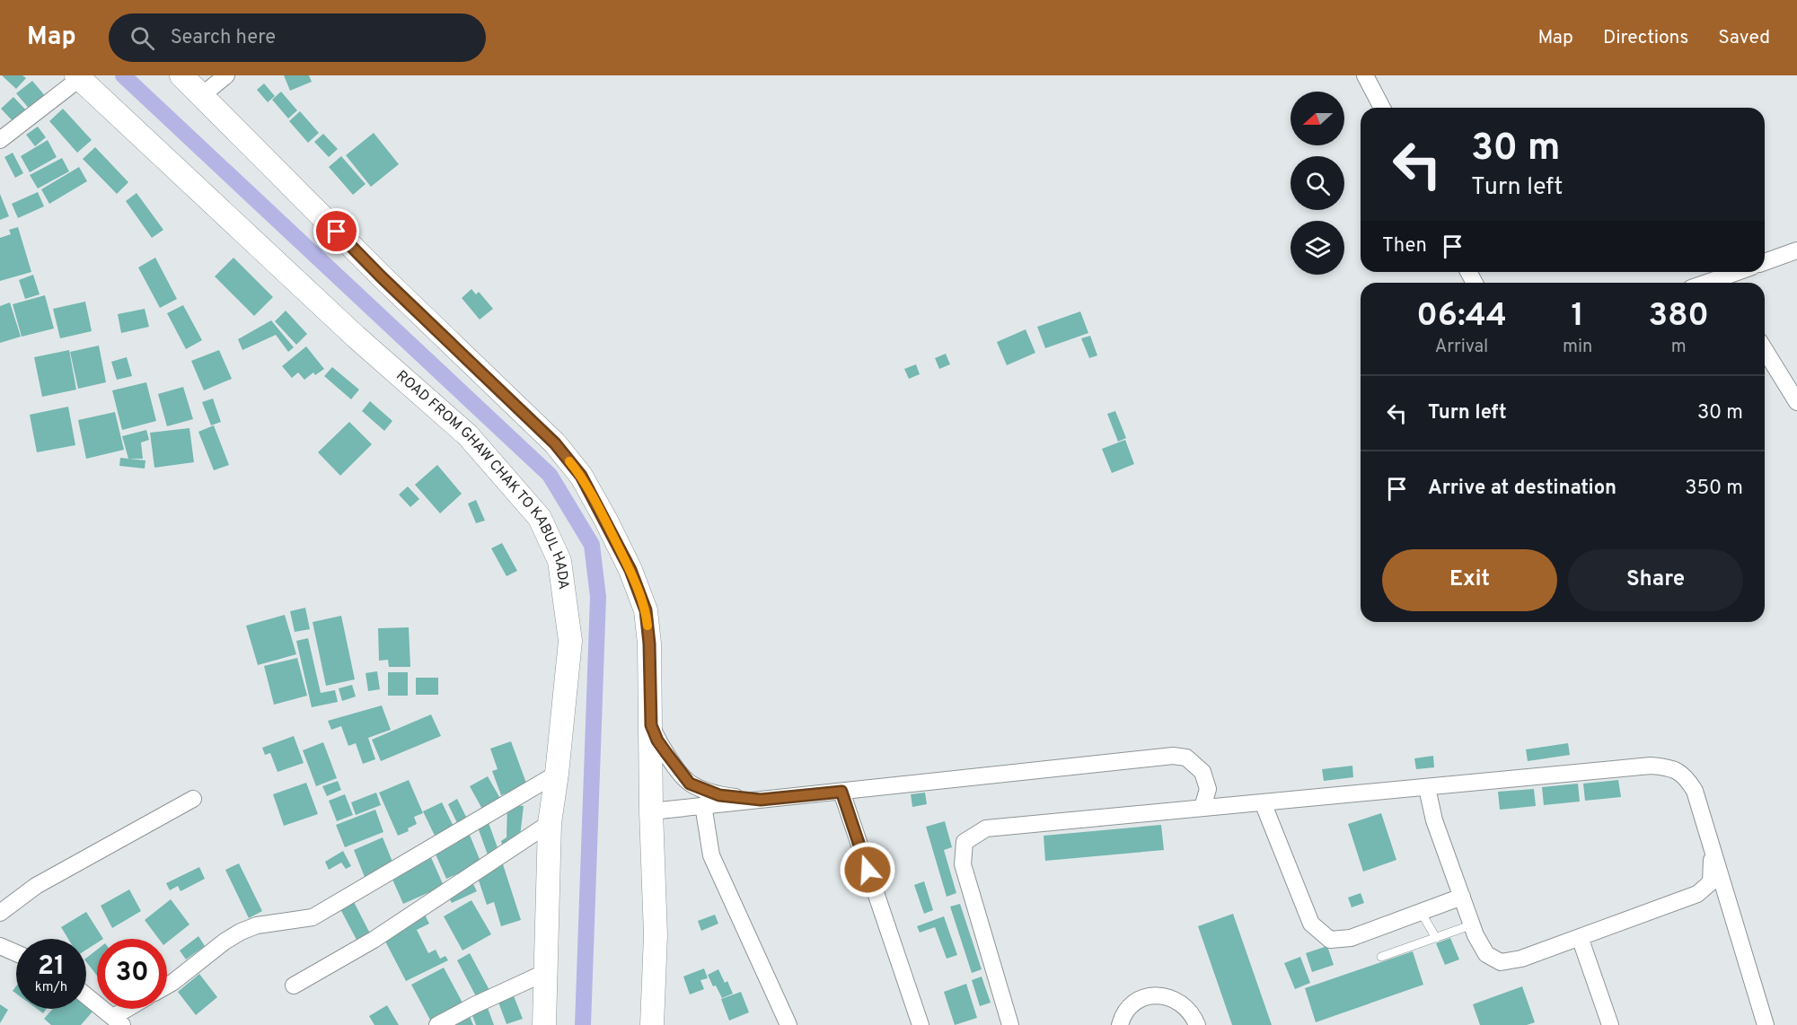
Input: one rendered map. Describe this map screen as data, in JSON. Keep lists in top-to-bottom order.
{
  "streets": {
    "street": ["ROAD FROM GHAW CHAK TO KABUL HADA"]
  },
  "north": "left",
  "page": {
    "header": "Map",
    "search": "Search here",
    "nav": ["Map", "Directions", "Saved"],
    "turn": ["30 m", "Turn left"],
    "then": "Then",
    "eta": [
      "06:44",
      "Arrival",
      "1",
      "min",
      "380",
      "m"
    ],
    "list": [
      {
        "name": "Turn left",
        "value": "30 m"
      },
      {
        "name": "Arrive at destination",
        "value": "350 m"
      }
    ],
    "buttons": ["Exit", "Share"],
    "speed": "21 km/h",
    "limit": "30"
  }
}
